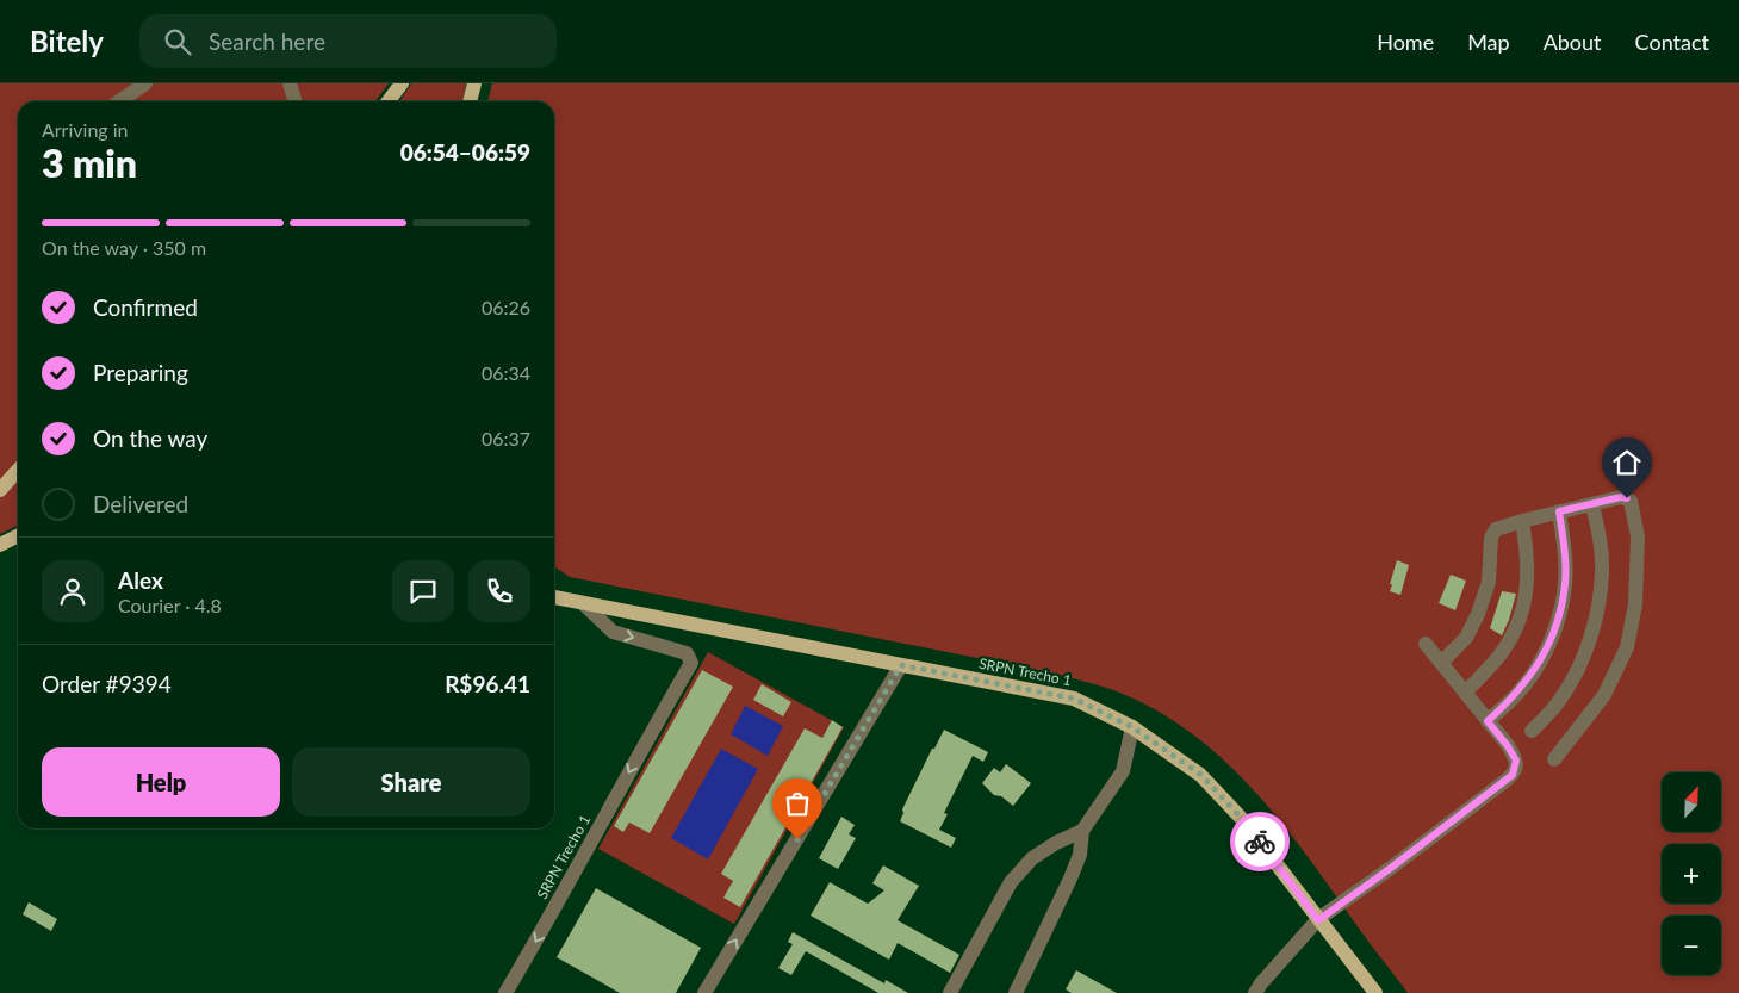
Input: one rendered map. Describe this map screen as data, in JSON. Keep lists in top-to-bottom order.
{
  "streets": {
    "main road": ["SRPN Trecho 1"]
  },
  "north": "top right",
  "page": {
    "header": "Bitely",
    "search": "Search here",
    "nav": [
      "Home",
      "Map",
      "About",
      "Contact"
    ],
    "heading": ["3 min", "Arriving in", "06:54–06:59"],
    "panel": [
      "Alex",
      "Courier · 4.8",
      "Order #9394",
      "R$96.41"
    ],
    "bar": "On the way · 350 m",
    "list": [
      ["Confirmed", "06:26"],
      ["Preparing", "06:34"],
      ["On the way", "06:37"],
      "Delivered"
    ],
    "buttons": ["Help", "Share"],
    "map_buttons": ["+", "−"]
  }
}
